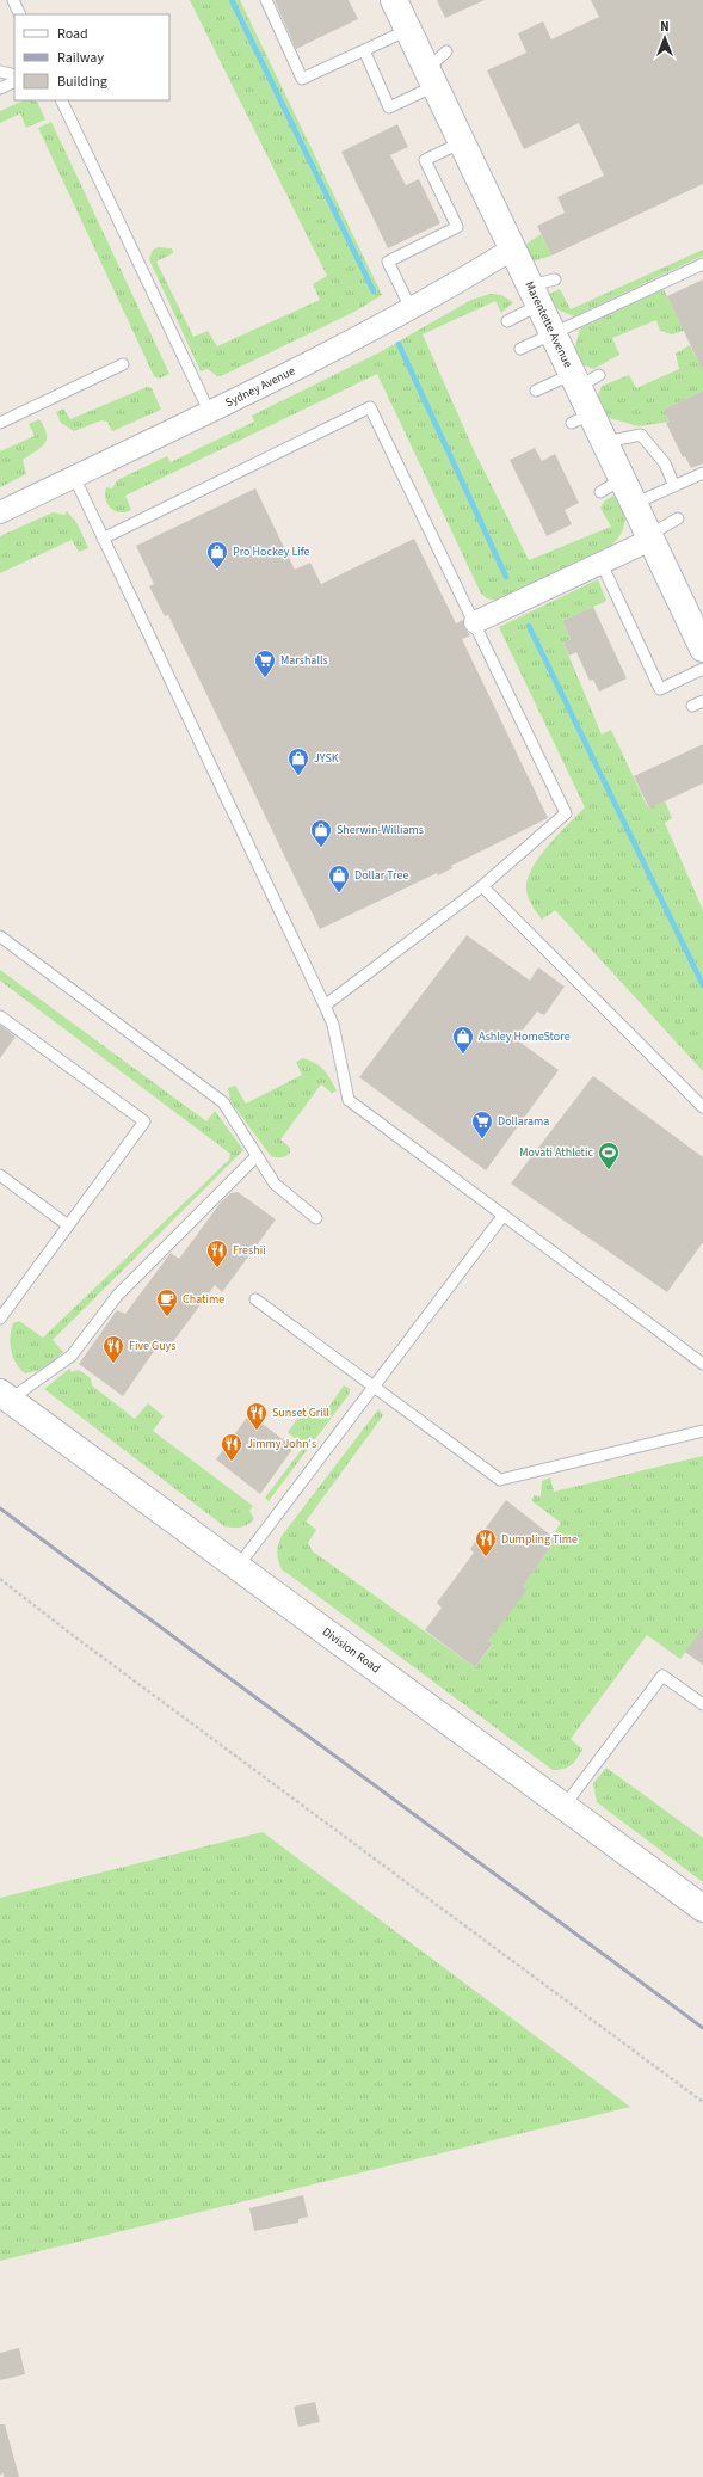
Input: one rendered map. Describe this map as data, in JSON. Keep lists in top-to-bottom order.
{
  "streets": {
    "main road": ["Marentette Avenue", "Division Road"],
    "street": ["Sydney Avenue"]
  },
  "crossings": [
    ["Marentette Avenue", "Sydney Avenue"]
  ],
  "places": {
    "shop": [
      "Pro Hockey Life",
      "JYSK",
      "Sherwin-Williams",
      "Dollar Tree",
      "Ashley HomeStore"
    ],
    "supermarket": ["Marshalls", "Dollarama"],
    "sports": ["Movati Athletic"],
    "restaurant": [
      "Freshii",
      "Five Guys",
      "Sunset Grill",
      "Jimmy John's",
      "Dumpling Time"
    ],
    "cafe": ["Chatime"]
  },
  "legend": ["Road", "Railway", "Building"],
  "north": "top"
}
